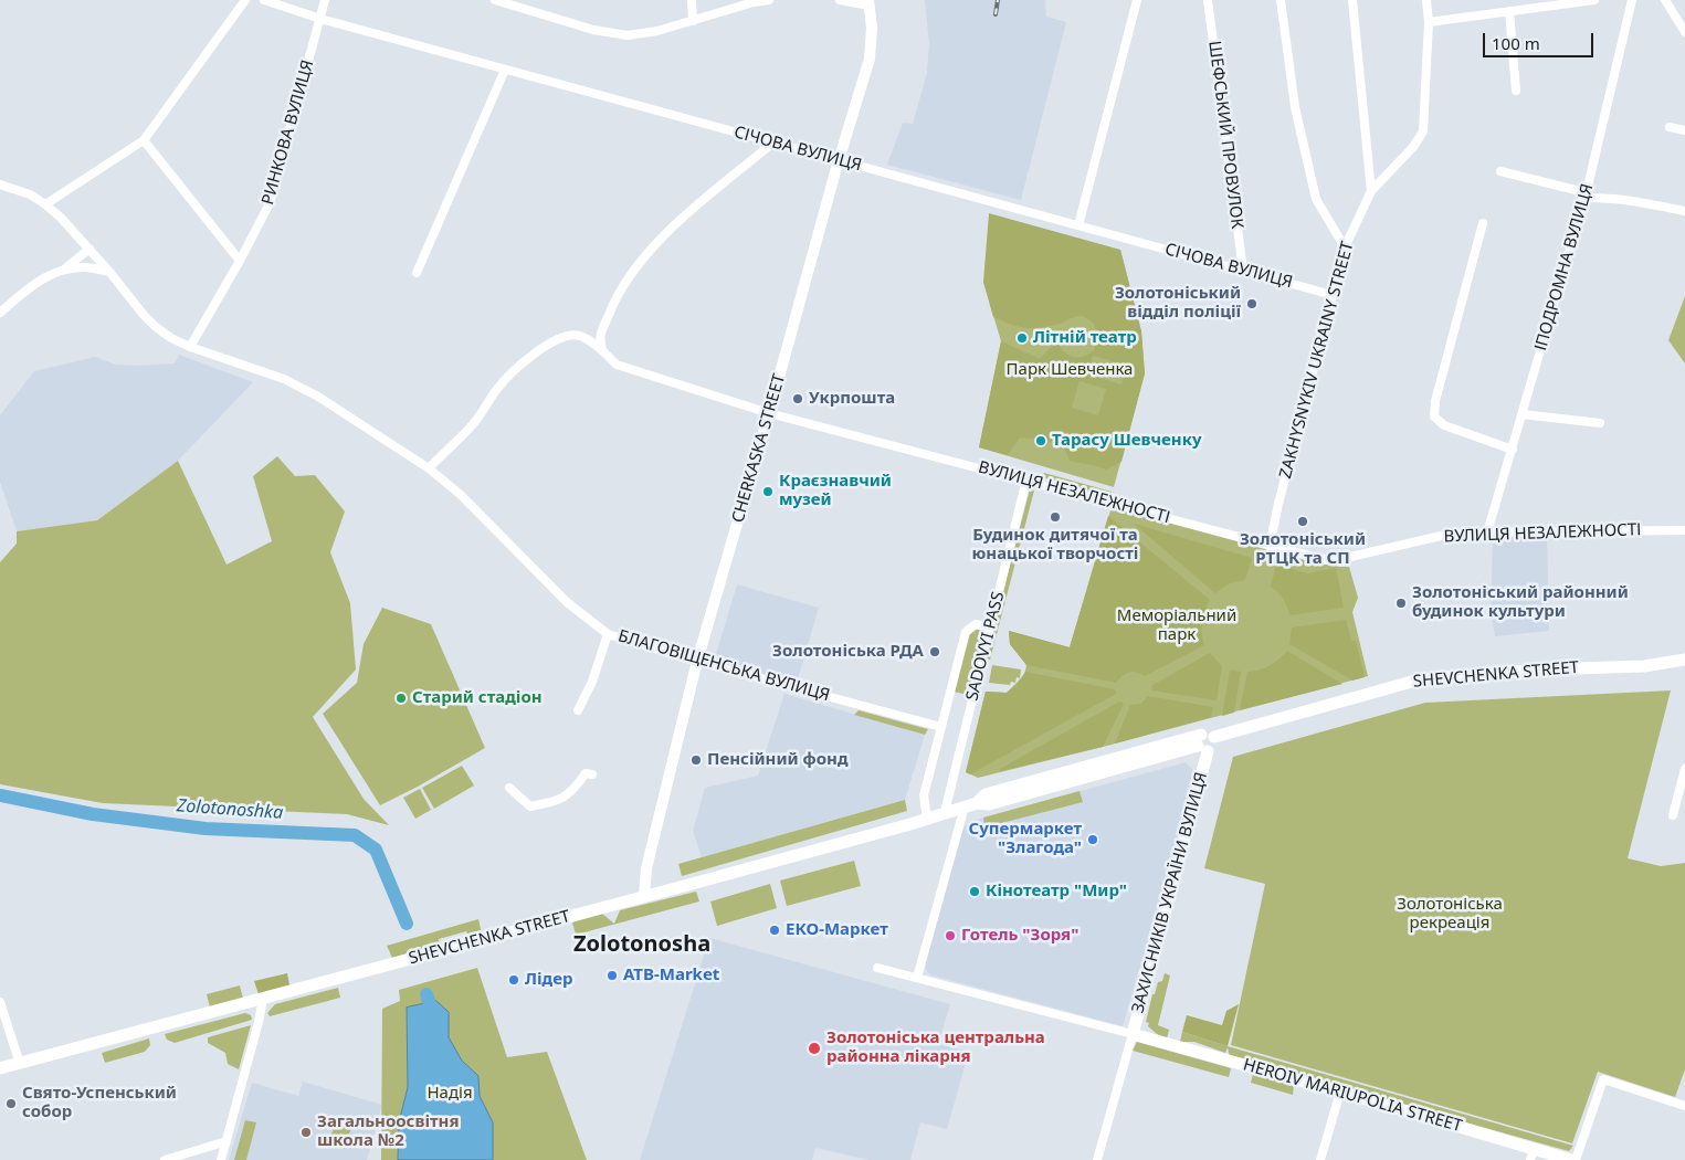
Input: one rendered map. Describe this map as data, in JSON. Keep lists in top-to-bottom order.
{
  "streets": {
    "main road": ["SHEVCHENKA STREET", "ЗАХИСНИКІВ УКРАЇНИ ВУЛИЦЯ", "HEROIV MARIUPOLIA STREET"],
    "street": [
      "РИНКОВА ВУЛИЦЯ",
      "ШЕФСЬКИЙ ПРОВУЛОК",
      "СІЧОВА ВУЛИЦЯ",
      "ІПОДРОМНА ВУЛИЦЯ",
      "ZAKHYSNYKIV UKRAINY STREET",
      "CHERKASKA STREET",
      "ВУЛИЦЯ НЕЗАЛЕЖНОСТІ",
      "SADOVYI PASS",
      "БЛАГОВІЩЕНСЬКА ВУЛИЦЯ"
    ]
  },
  "crossings": [
    ["РИНКОВА ВУЛИЦЯ", "СІЧОВА ВУЛИЦЯ"],
    ["РИНКОВА ВУЛИЦЯ", "БЛАГОВІЩЕНСЬКА ВУЛИЦЯ"],
    ["ШЕФСЬКИЙ ПРОВУЛОК", "СІЧОВА ВУЛИЦЯ"],
    ["СІЧОВА ВУЛИЦЯ", "ZAKHYSNYKIV UKRAINY STREET"],
    ["СІЧОВА ВУЛИЦЯ", "CHERKASKA STREET"],
    ["ІПОДРОМНА ВУЛИЦЯ", "ВУЛИЦЯ НЕЗАЛЕЖНОСТІ"],
    ["ZAKHYSNYKIV UKRAINY STREET", "ВУЛИЦЯ НЕЗАЛЕЖНОСТІ"],
    ["CHERKASKA STREET", "ВУЛИЦЯ НЕЗАЛЕЖНОСТІ"],
    ["CHERKASKA STREET", "БЛАГОВІЩЕНСЬКА ВУЛИЦЯ"],
    ["CHERKASKA STREET", "SHEVCHENKA STREET"],
    ["ВУЛИЦЯ НЕЗАЛЕЖНОСТІ", "SADOVYI PASS"],
    ["ВУЛИЦЯ НЕЗАЛЕЖНОСТІ", "БЛАГОВІЩЕНСЬКА ВУЛИЦЯ"],
    ["SADOVYI PASS", "SHEVCHENKA STREET"],
    ["SHEVCHENKA STREET", "ЗАХИСНИКІВ УКРАЇНИ ВУЛИЦЯ"],
    ["ЗАХИСНИКІВ УКРАЇНИ ВУЛИЦЯ", "HEROIV MARIUPOLIA STREET"]
  ],
  "districts": ["Zolotonosha"],
  "water": ["Zolotonoshka"],
  "parks": [
    "Парк Шевченка",
    "Меморіальний парк",
    "Золотоніська рекреація",
    "Надія"
  ],
  "places": [
    "Золотоніський відділ поліції",
    "Літній театр",
    "Укрпошта",
    "Тарасу Шевченку",
    "Краєзнавчий музей",
    "Будинок дитячої та юнацької творчості",
    "Золотоніський РТЦК та СП",
    "Золотоніський районний будинок культури",
    "Золотоніська РДА",
    "Старий стадіон",
    "Пенсійний фонд",
    "Супермаркет \"Злагода\"",
    "Кінотеатр \"Мир\"",
    "ЕКО-Маркет",
    "Готель \"Зоря\"",
    "ATB-Market",
    "Лідер",
    "Золотоніська центральна районна лікарня",
    "Свято-Успенський собор",
    "Загальноосвітня школа №2"
  ],
  "scale_bar": "100 m"
}
